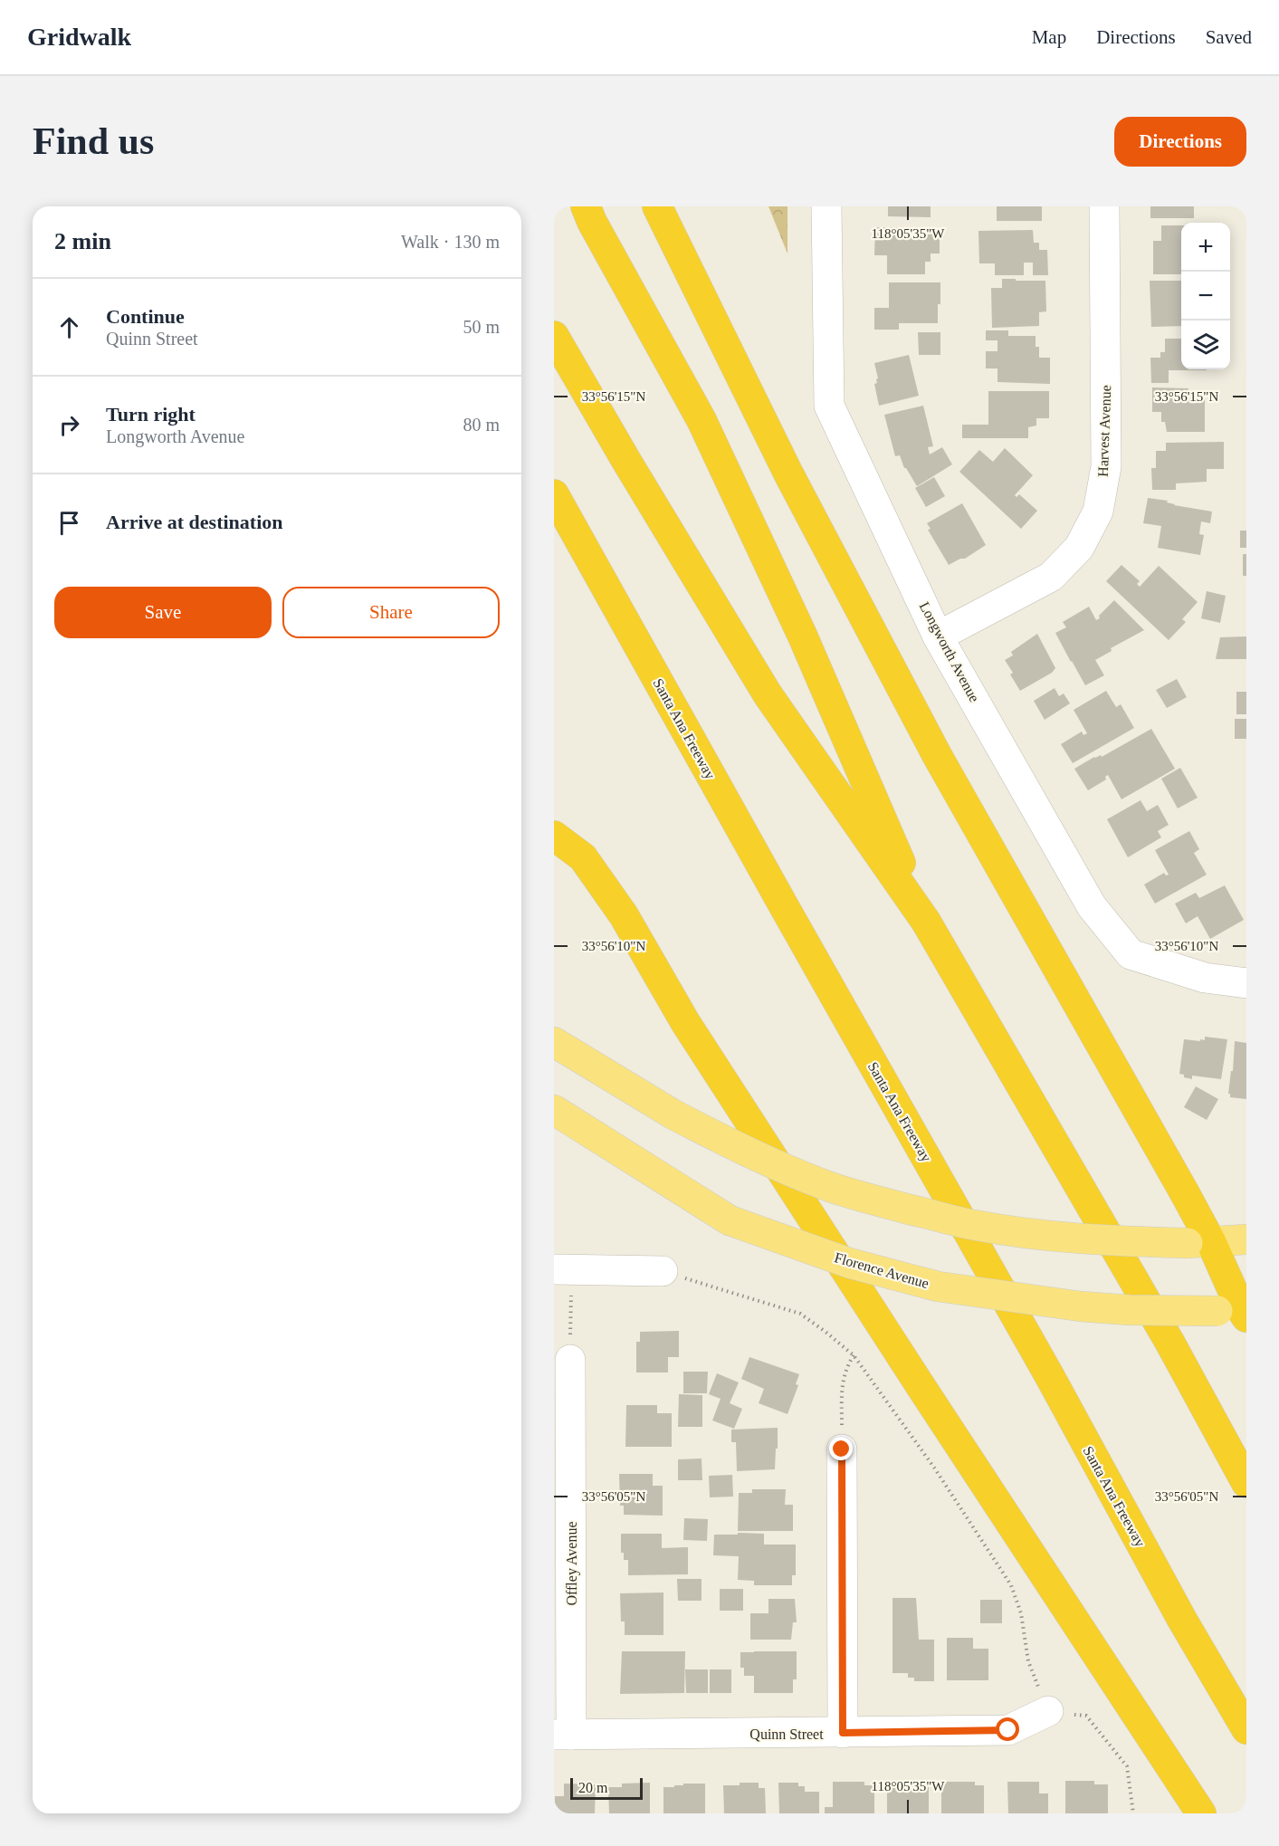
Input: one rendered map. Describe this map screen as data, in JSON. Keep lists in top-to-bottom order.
{
  "streets": {
    "highway": ["Santa Ana Freeway"],
    "main road": ["Florence Avenue"],
    "street": [
      "Harvest Avenue",
      "Longworth Avenue",
      "Offley Avenue",
      "Quinn Street"
    ]
  },
  "crossings": [
    ["Harvest Avenue", "Longworth Avenue"],
    ["Offley Avenue", "Quinn Street"]
  ],
  "scale_bar": "20 m",
  "page": {
    "header": "Gridwalk",
    "nav": ["Map", "Directions", "Saved"],
    "buttons": [
      "Directions",
      ["Save", "Share"]
    ],
    "title": "Find us",
    "heading": ["2 min", "Walk · 130 m"],
    "map_buttons": ["+", "−"],
    "list": [
      ["Continue", "Quinn Street", "50 m"],
      ["Turn right", "Longworth Avenue", "80 m"],
      "Arrive at destination"
    ],
    "scale": "20 m"
  },
  "coordinates": [
    "118°05'35\"W",
    "33°56'15\"N",
    "33°56'10\"N",
    "33°56'05\"N"
  ]
}
